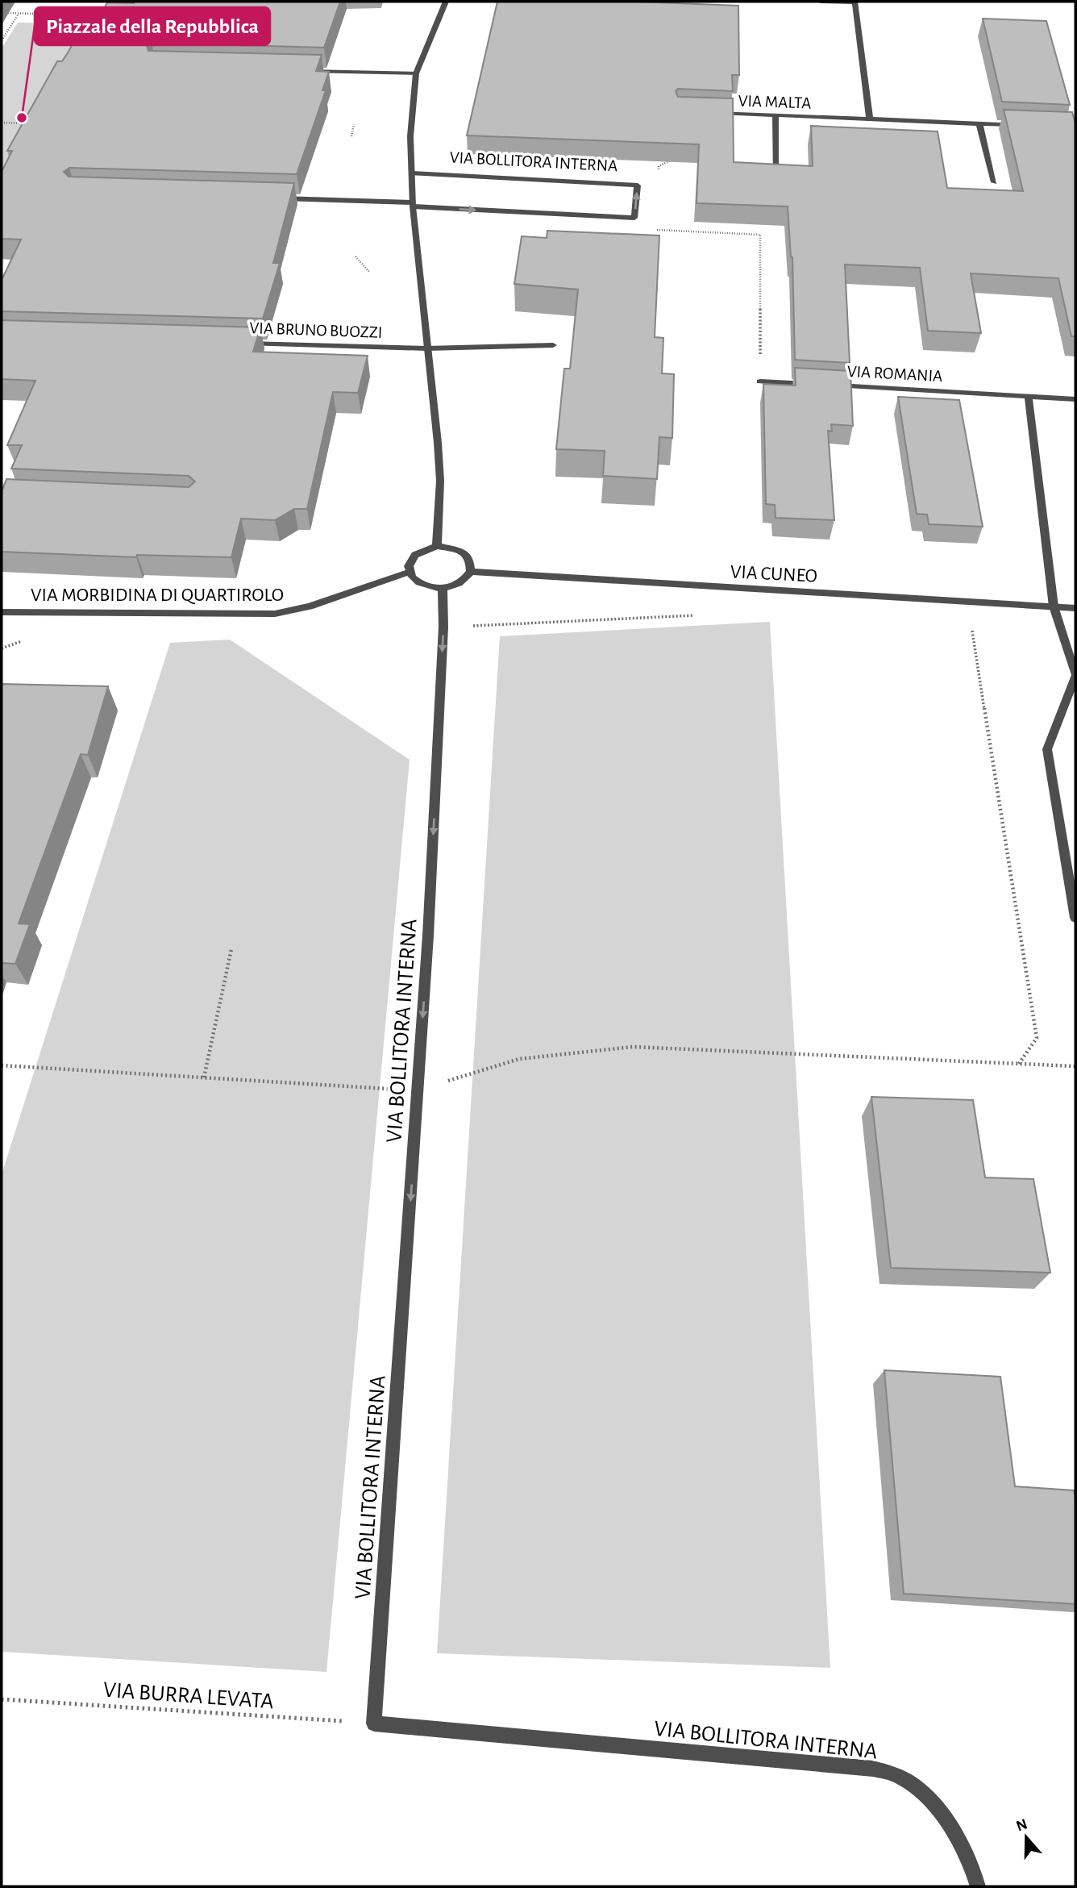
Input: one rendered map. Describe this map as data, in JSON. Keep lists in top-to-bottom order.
{
  "streets": {
    "street": [
      "VIA MALTA",
      "VIA BOLLITORA INTERNA",
      "VIA BRUNO BUOZZI",
      "VIA ROMANIA",
      "VIA CUNEO",
      "VIA MORBIDINA DI QUARTIROLO"
    ],
    "path": ["VIA BURRA LEVATA"]
  },
  "crossings": [
    ["VIA BOLLITORA INTERNA", "VIA CUNEO"],
    ["VIA BOLLITORA INTERNA", "VIA MORBIDINA DI QUARTIROLO"],
    ["VIA BOLLITORA INTERNA", "VIA BURRA LEVATA"],
    ["VIA CUNEO", "VIA MORBIDINA DI QUARTIROLO"]
  ],
  "one_way": ["VIA BOLLITORA INTERNA"],
  "places": ["Piazzale della Repubblica"],
  "north": "top"
}
